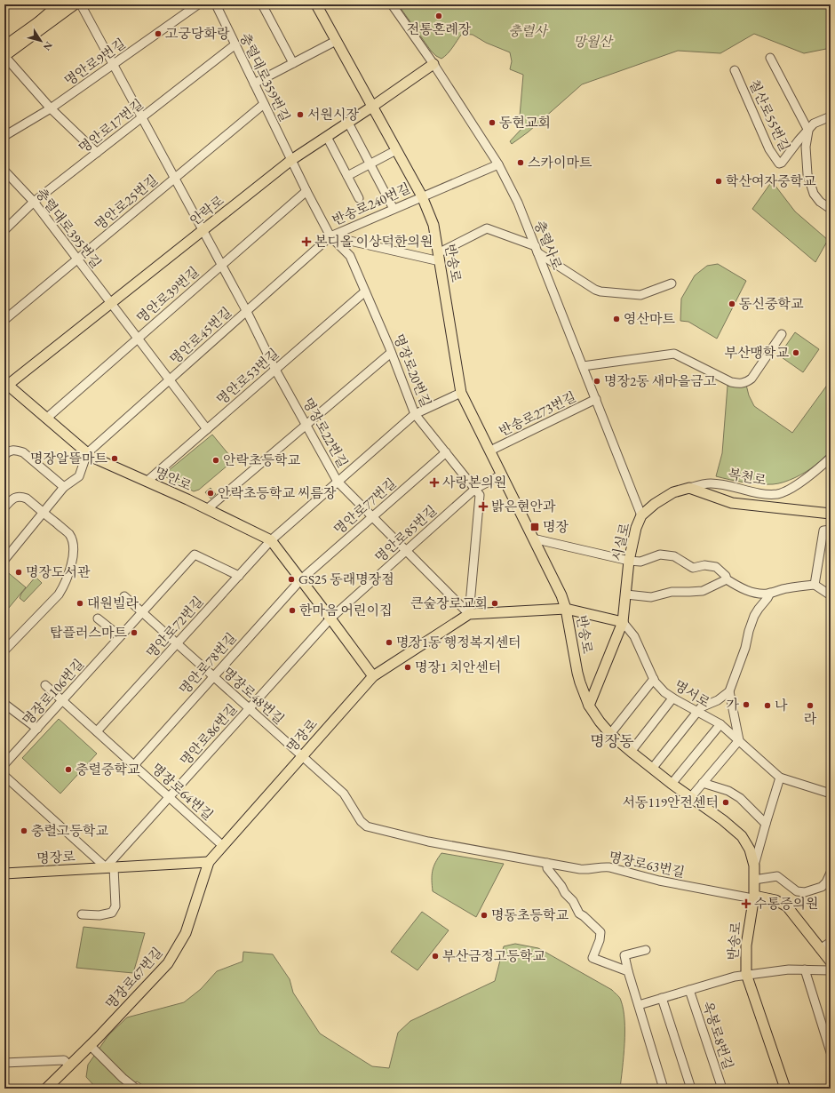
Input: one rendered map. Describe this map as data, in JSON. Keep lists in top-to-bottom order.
{
  "streets": {
    "main road": [
      "안락로",
      "반송로",
      "명안로",
      "시실로",
      "명장로",
      "명장로67번길"
    ],
    "street": [
      "명안로9번길",
      "충렬대로359번길",
      "칠산로55번길",
      "명안로17번길",
      "명안로25번길",
      "반송로240번길",
      "충렬대로395번길",
      "충렬사로",
      "명안로39번길",
      "명안로45번길",
      "명장로20번길",
      "명안로53번길",
      "반송로273번길",
      "명장로22번길",
      "복천로",
      "명안로77번길",
      "명안로85번길",
      "명안로72번길",
      "명안로78번길",
      "명장로106번길",
      "명서로",
      "명장로48번길",
      "명안로86번길",
      "명장로64번길",
      "명장로63번길",
      "옥봉로8번길"
    ]
  },
  "crossings": [
    ["명안로9번길", "명장로22번길"],
    ["충렬대로359번길", "명안로17번길"],
    ["충렬대로359번길", "명안로25번길"],
    ["충렬대로359번길", "안락로"],
    ["충렬대로359번길", "명장로20번길"],
    ["명안로17번길", "충렬대로395번길"],
    ["명안로17번길", "명장로22번길"],
    ["명안로25번길", "충렬대로395번길"],
    ["명안로25번길", "명장로22번길"],
    ["반송로240번길", "충렬사로"],
    ["반송로240번길", "반송로"],
    ["반송로240번길", "명안로45번길"],
    ["반송로240번길", "명장로20번길"],
    ["안락로", "충렬대로395번길"],
    ["안락로", "충렬사로"],
    ["안락로", "반송로"],
    ["안락로", "명장로20번길"],
    ["안락로", "명장로22번길"],
    ["안락로", "명안로"],
    ["충렬대로395번길", "명안로39번길"],
    ["충렬대로395번길", "명안로45번길"],
    ["충렬대로395번길", "명안로53번길"],
    ["충렬사로", "반송로273번길"],
    ["충렬사로", "시실로"],
    ["반송로", "반송로273번길"],
    ["반송로", "명안로85번길"],
    ["반송로", "시실로"],
    ["반송로", "명안로72번길"],
    ["반송로", "명장로"],
    ["반송로", "명장로63번길"],
    ["명안로39번길", "명장로20번길"],
    ["명안로39번길", "명장로22번길"],
    ["명안로39번길", "명안로"],
    ["명안로45번길", "명장로20번길"],
    ["명안로45번길", "명장로22번길"],
    ["명안로45번길", "명안로"],
    ["명장로20번길", "명안로53번길"],
    ["명장로20번길", "명장로22번길"],
    ["명장로20번길", "명안로77번길"],
    ["명장로20번길", "명안로85번길"],
    ["명장로20번길", "명안로72번길"],
    ["명장로20번길", "명장로"],
    ["명안로53번길", "명장로22번길"],
    ["명안로53번길", "명안로"],
    ["명장로22번길", "명안로77번길"],
    ["명장로22번길", "명안로85번길"],
    ["명장로22번길", "명안로72번길"],
    ["명장로22번길", "명장로"],
    ["복천로", "시실로"],
    ["명안로", "명안로77번길"],
    ["명안로", "명안로85번길"],
    ["명안로", "명안로72번길"],
    ["명안로", "명안로78번길"],
    ["명안로", "명안로86번길"],
    ["명안로", "명장로"],
    ["명안로77번길", "명안로78번길"],
    ["명안로85번길", "명안로86번길"],
    ["시실로", "명서로"],
    ["시실로", "명장로"],
    ["명안로72번길", "명장로106번길"],
    ["명안로72번길", "명장로48번길"],
    ["명안로72번길", "명장로64번길"],
    ["명안로78번길", "명장로48번길"],
    ["명안로78번길", "명장로64번길"],
    ["명장로106번길", "명장로48번길"],
    ["명장로106번길", "명장로64번길"],
    ["명서로", "명장로"],
    ["명장로48번길", "명안로86번길"],
    ["명장로48번길", "명장로"],
    ["명장로48번길", "명장로63번길"],
    ["명안로86번길", "명장로"],
    ["명안로86번길", "명장로64번길"],
    ["명장로", "명장로64번길"],
    ["명장로", "명장로67번길"]
  ],
  "districts": ["명장동"],
  "parks": ["충렬사", "망월산"],
  "places": {
    "other": [
      "전통혼례장",
      "고궁당화랑",
      "서원시장",
      "동현교회",
      "스카이마트",
      "학산여자중학교",
      "동신중학교",
      "영산마트",
      "부산맹학교",
      "명장2동 새마을금고",
      "명장알뜰마트",
      "안락초등학교",
      "안락초등학교 씨름장",
      "명장도서관",
      "GS25 동래명장점",
      "대원빌라",
      "큰숲장로교회",
      "한마음 어린이집",
      "탑플러스마트",
      "명장1동 행정복지센터",
      "명장1 치안센터",
      "가",
      "나",
      "라",
      "충렬중학교",
      "서동119안전센터",
      "충렬고등학교",
      "명동초등학교",
      "부산금정고등학교"
    ],
    "health": [
      "본디올 이상덕한의원",
      "사랑본의원",
      "밝은현안과",
      "수통증의원"
    ],
    "transit": ["명장"]
  },
  "north": "bottom right"
}
